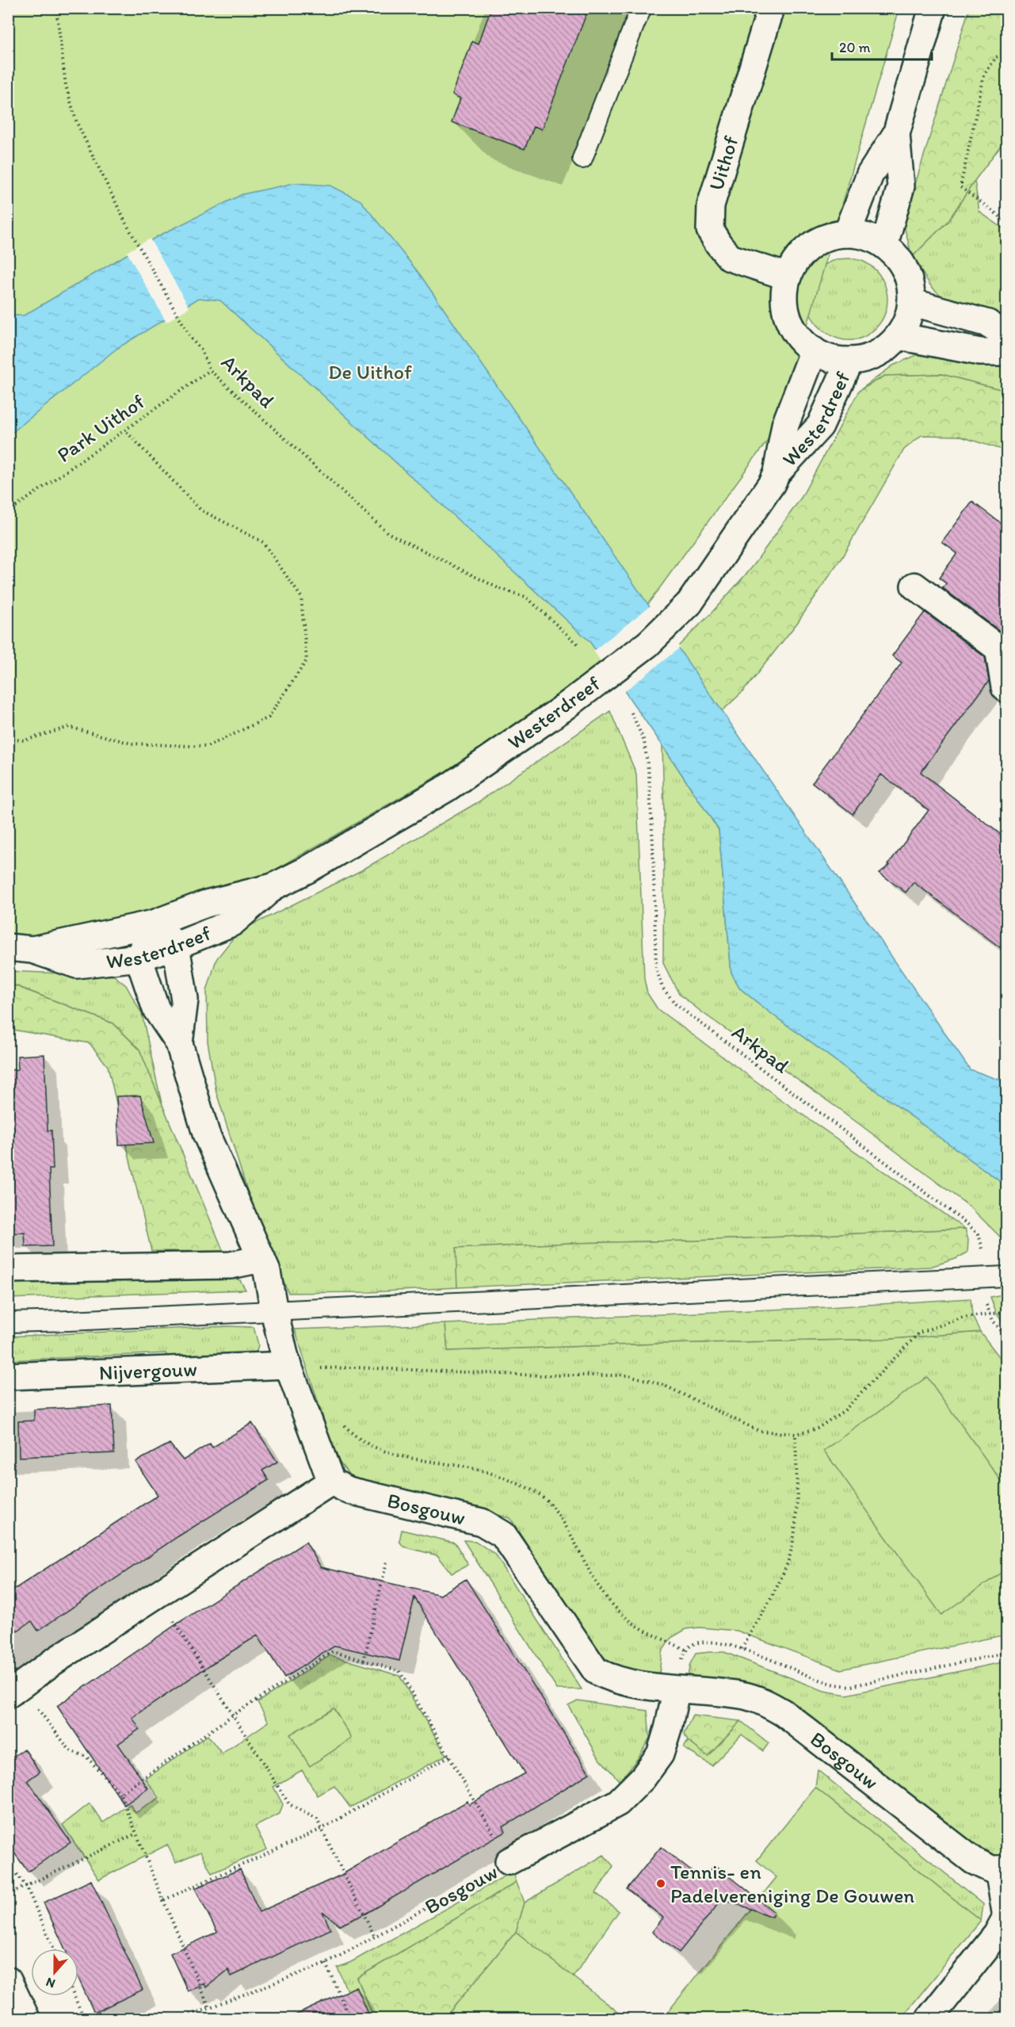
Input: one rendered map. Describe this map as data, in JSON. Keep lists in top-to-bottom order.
{
  "streets": {
    "street": [
      "Uithof",
      "Westerdreef",
      "Nijvergouw",
      "Bosgouw"
    ],
    "path": ["Arkpad", "Park Uithof"]
  },
  "crossings": [
    ["Uithof", "Westerdreef"],
    ["Arkpad", "Park Uithof"]
  ],
  "parks": ["De Uithof"],
  "places": ["Tennis- en Padelvereniging De Gouwen"],
  "scale_bar": "20 m",
  "north": "bottom"
}
